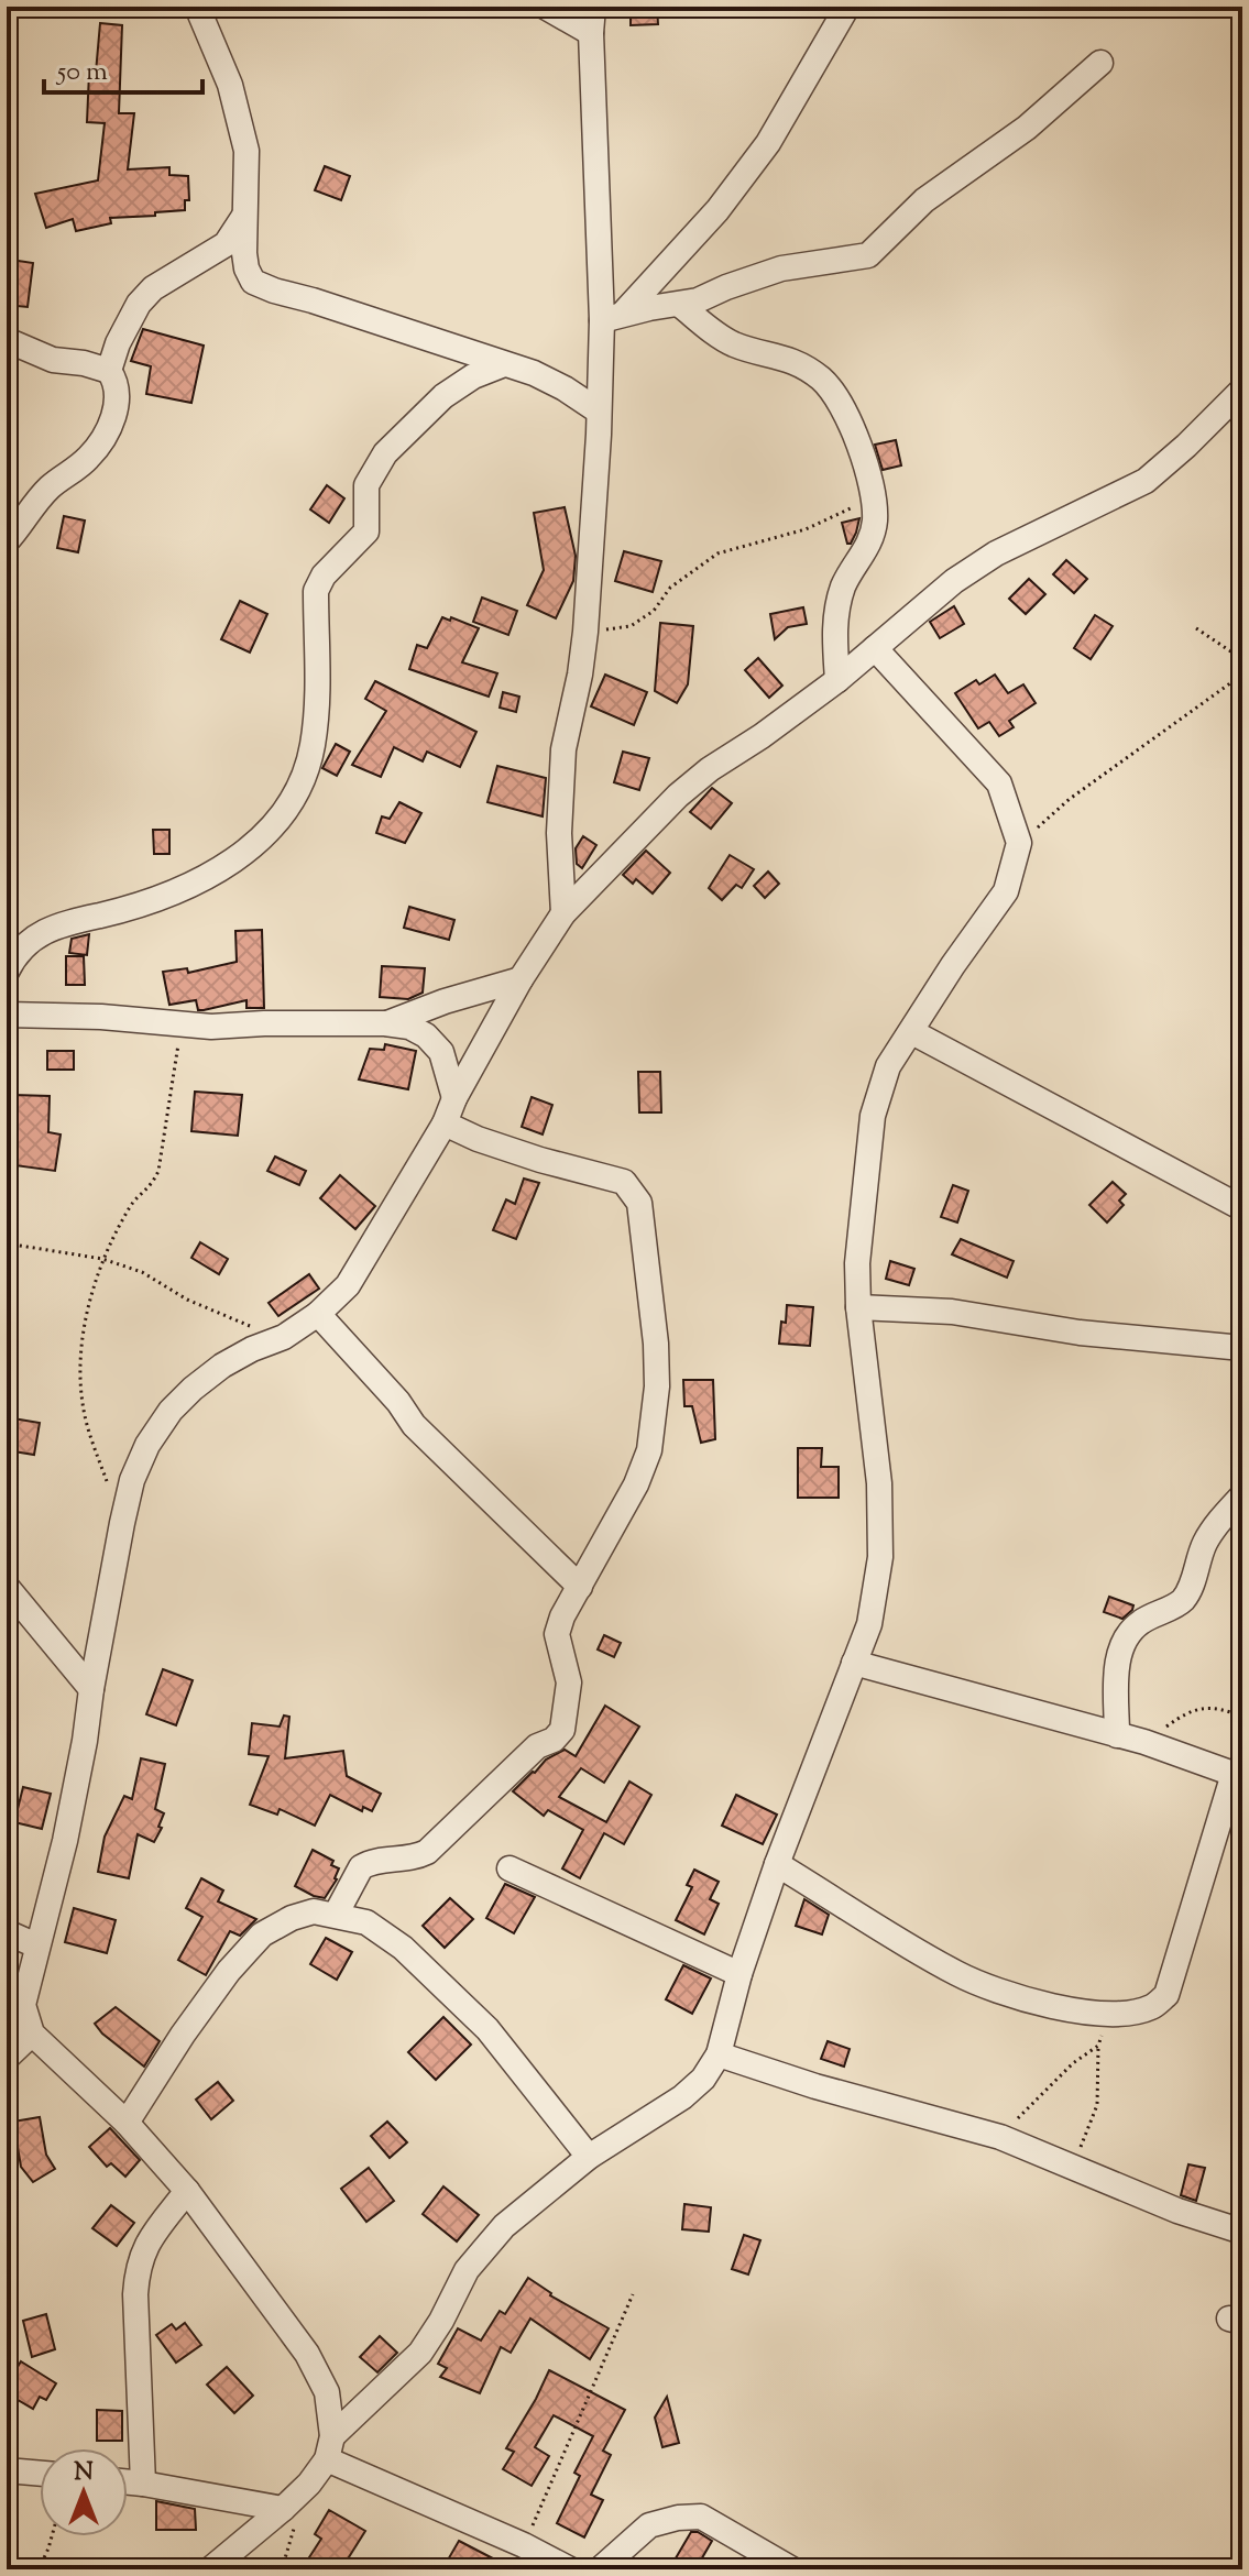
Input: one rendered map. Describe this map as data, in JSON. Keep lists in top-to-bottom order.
{
  "scale_bar": "50 m",
  "north": "top"
}
